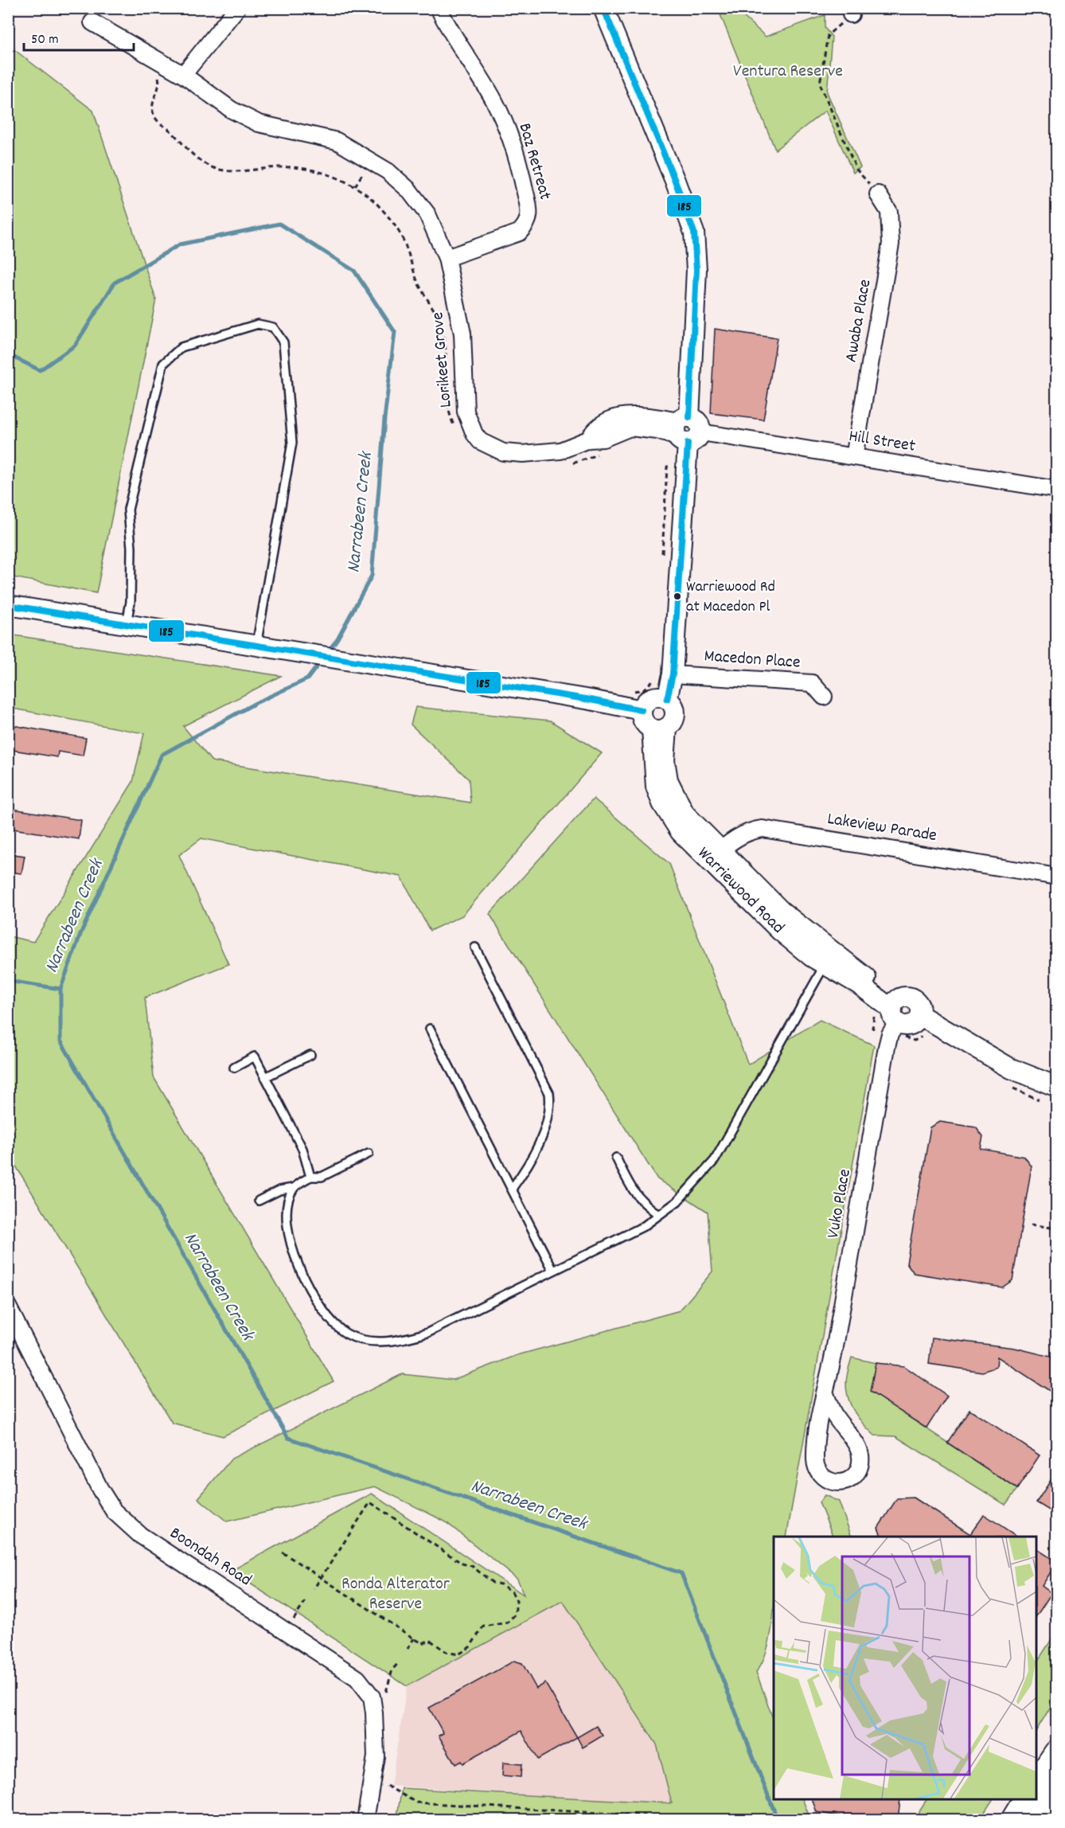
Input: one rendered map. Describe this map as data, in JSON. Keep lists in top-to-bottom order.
{
  "streets": {
    "street": [
      "Baz Retreat",
      "Awaba Place",
      "Lorikeet Grove",
      "Hill Street",
      "Macedon Place",
      "Lakeview Parade",
      "Warriewood Road",
      "Vuko Place",
      "Boondah Road"
    ]
  },
  "crossings": [
    ["Baz Retreat", "Lorikeet Grove"],
    ["Awaba Place", "Hill Street"],
    ["Lorikeet Grove", "Hill Street"],
    ["Lakeview Parade", "Warriewood Road"],
    ["Warriewood Road", "Vuko Place"]
  ],
  "water": ["Narrabeen Creek"],
  "parks": ["Ventura Reserve", "Ronda Alterator Reserve"],
  "places": ["Warriewood Rd at Macedon Pl"],
  "lines": ["transit line 185"],
  "scale_bar": "50 m"
}
